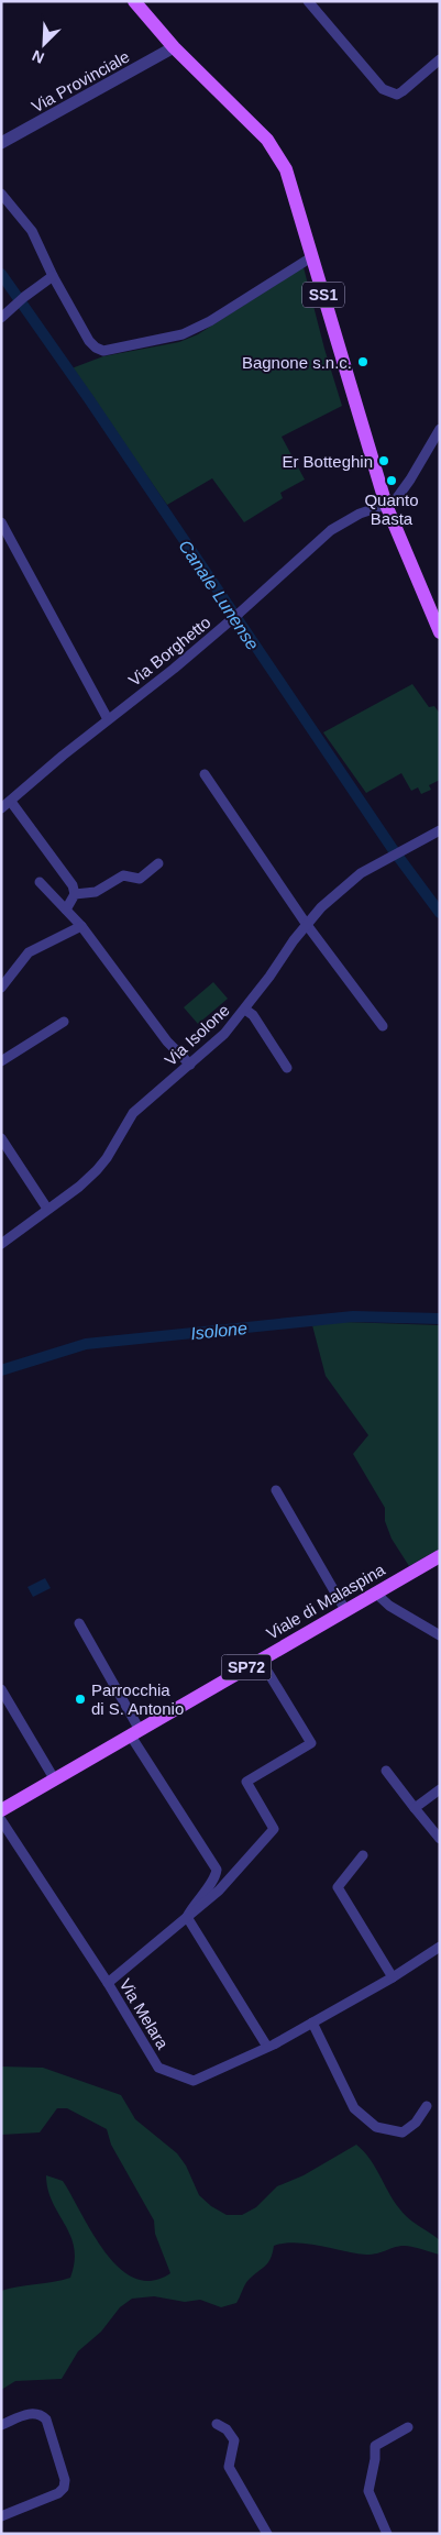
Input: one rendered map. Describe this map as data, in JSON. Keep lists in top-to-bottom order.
{
  "streets": {
    "main road": ["SS1", "Viale di Malaspina", "SP72"],
    "street": [
      "Via Provinciale",
      "Via Borghetto",
      "Via Isolone",
      "Via Melara"
    ]
  },
  "crossings": [
    ["Via Provinciale", "SS1"],
    ["SS1", "Via Borghetto"]
  ],
  "water": ["Canale Lunense", "Isolone"],
  "places": [
    "Bagnone s.n.c.",
    "Er Botteghin",
    "Quanto Basta",
    "Parrocchia di S. Antonio"
  ],
  "north": "bottom left"
}
